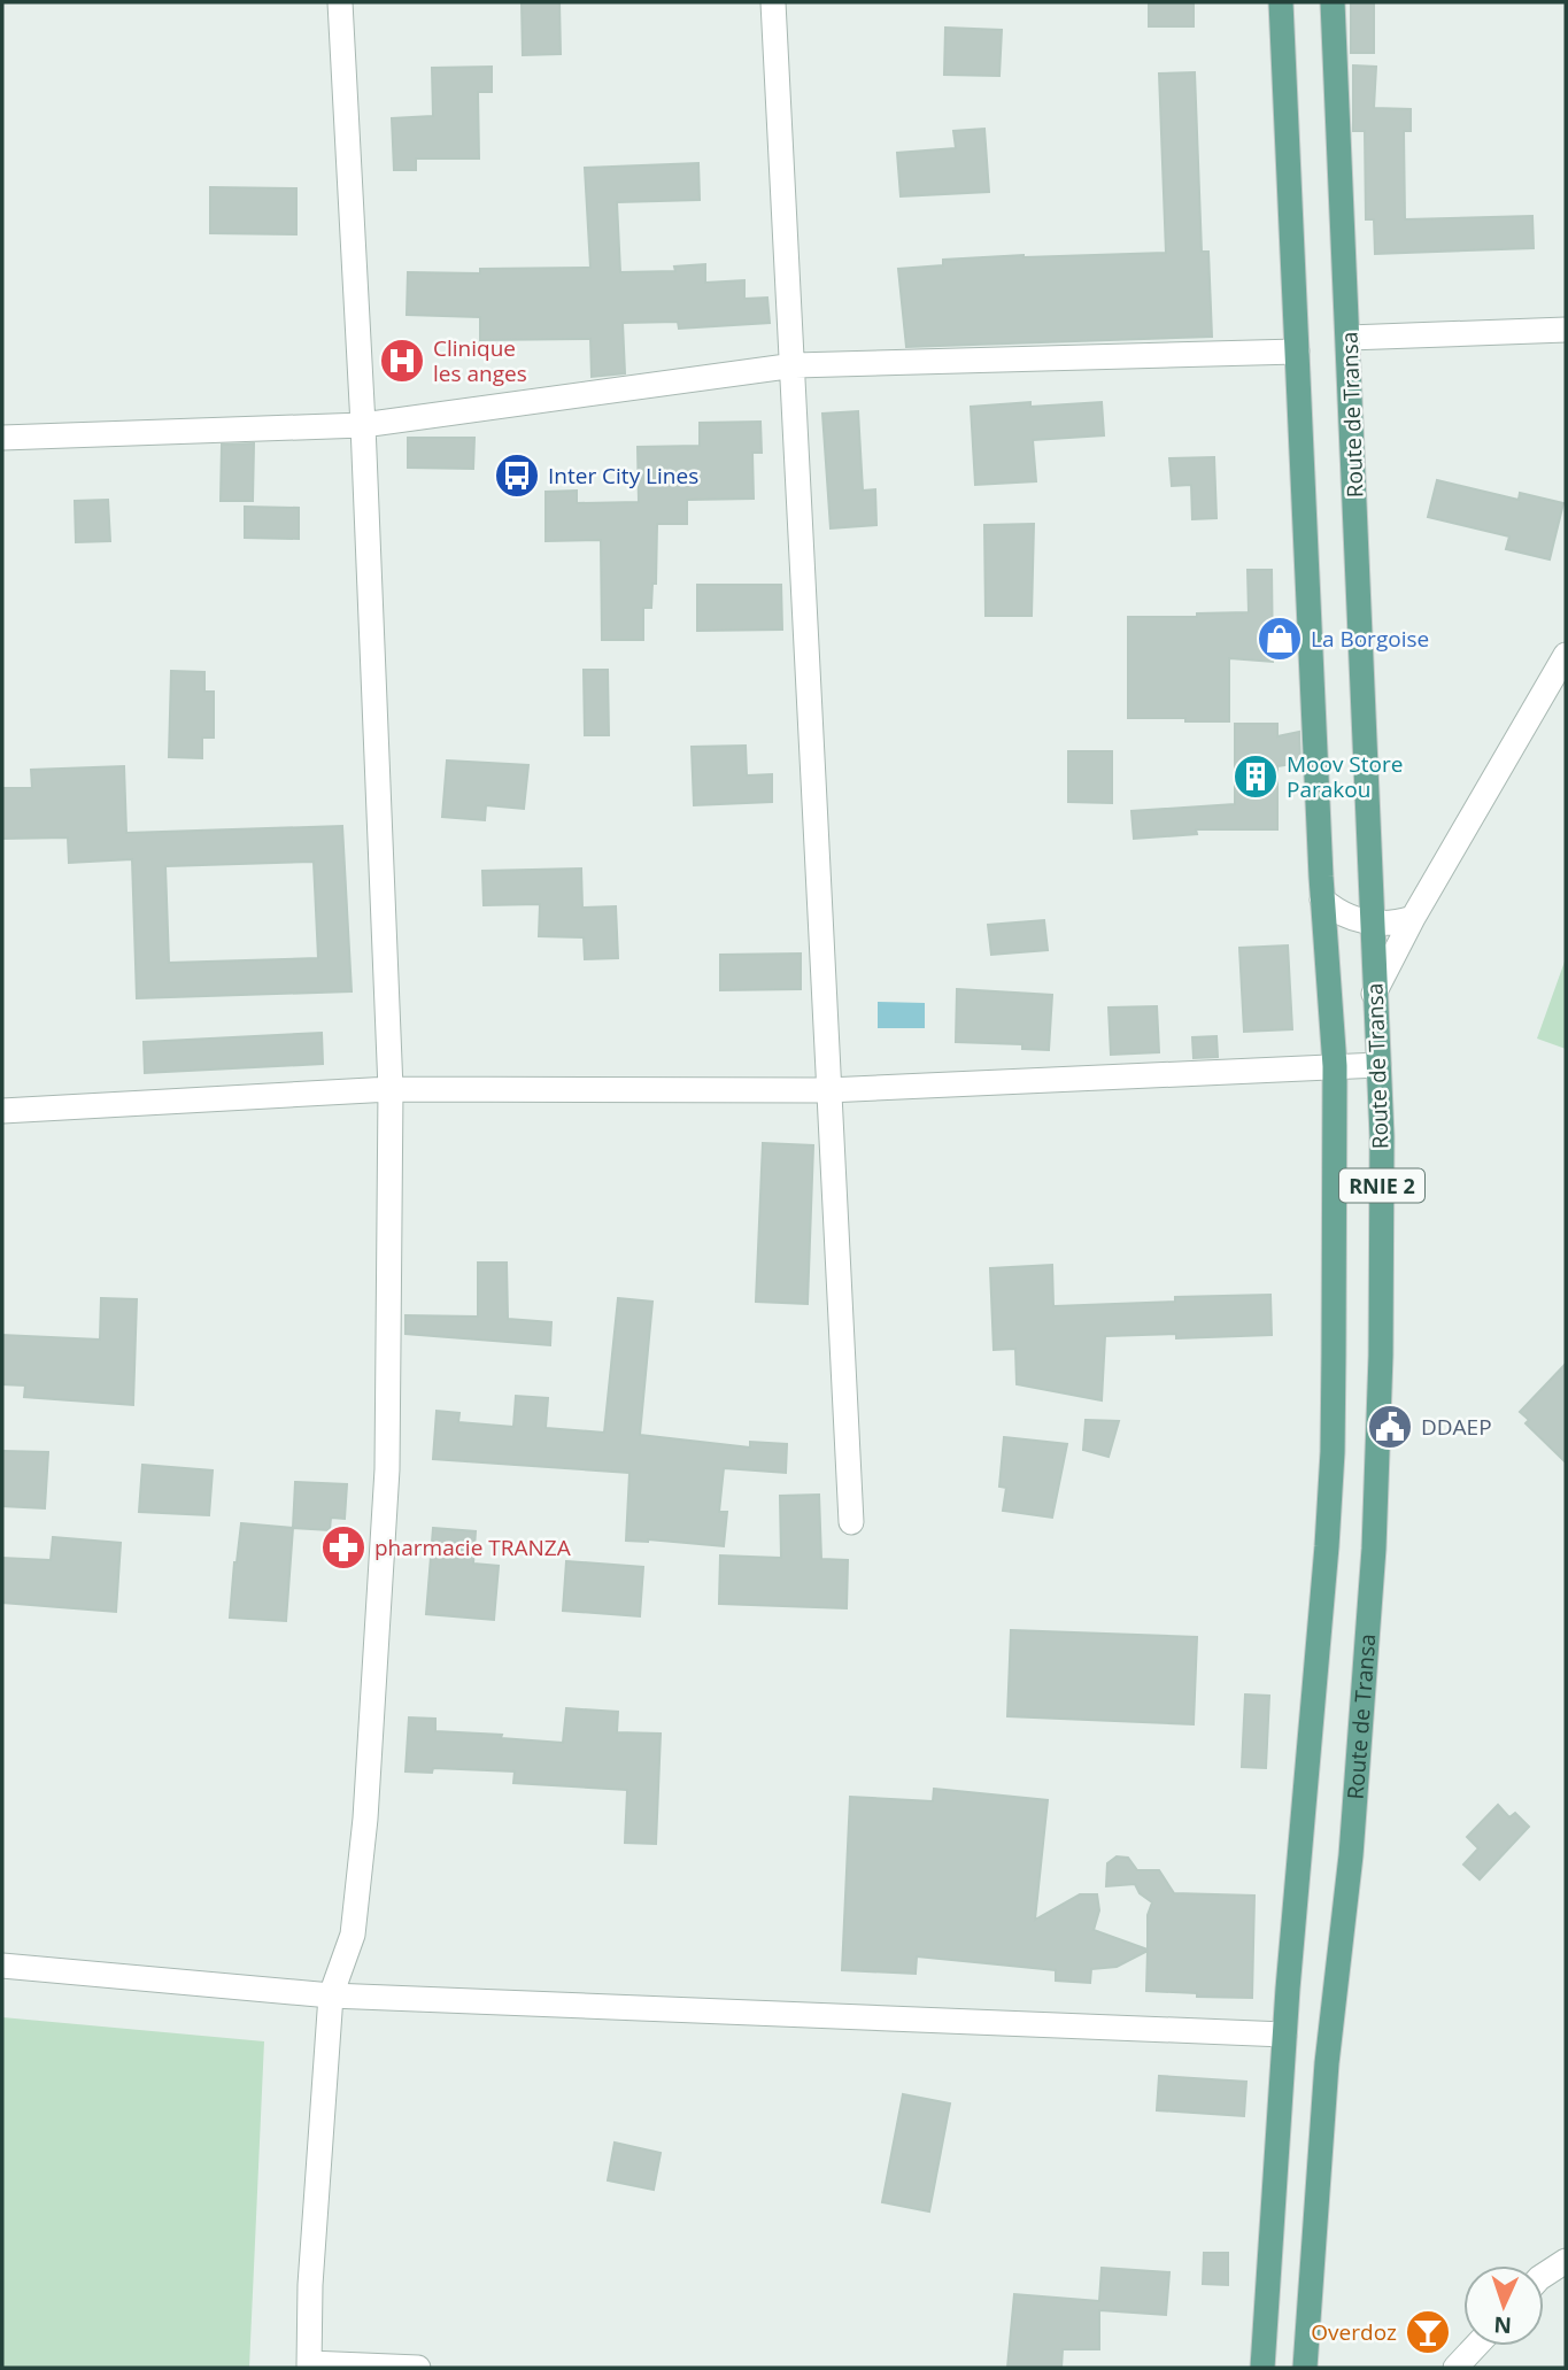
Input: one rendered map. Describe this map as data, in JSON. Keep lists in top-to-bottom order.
{
  "streets": {
    "main road": ["Route de Transa", "RNIE 2"]
  },
  "places": {
    "hospital": ["Clinique les anges"],
    "bus stop": ["Inter City Lines"],
    "shop": ["La Borgoise"],
    "building": ["Moov Store Parakou"],
    "public building": ["DDAEP"],
    "pharmacy": ["pharmacie TRANZA"],
    "bar": ["Overdoz"]
  },
  "north": "bottom"
}
